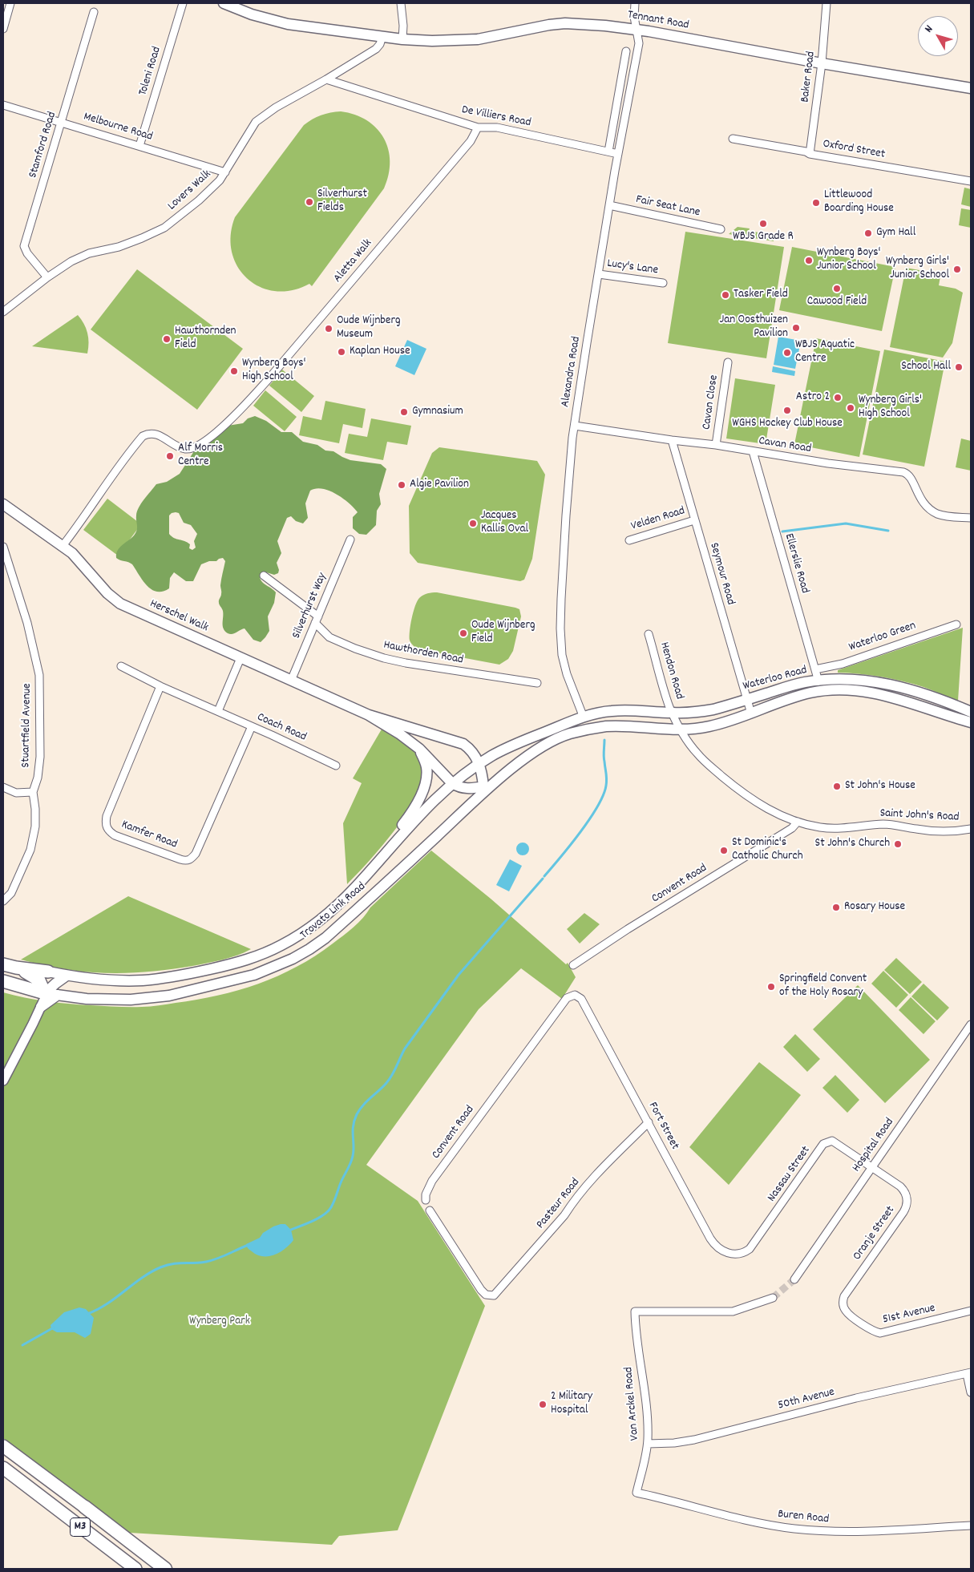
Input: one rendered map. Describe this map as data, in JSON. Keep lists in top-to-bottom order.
{
  "streets": {
    "highway": ["M3"],
    "main road": [
      "Tennant Road",
      "Herschel Walk",
      "Waterloo Road",
      "Trovato Link Road"
    ],
    "street": [
      "Toleni Road",
      "Baker Road",
      "De Villiers Road",
      "Melbourne Road",
      "Stamford Road",
      "Oxford Street",
      "Lovers Walk",
      "Fair Seat Lane",
      "Aletta Walk",
      "Lucy's Lane",
      "Alexandra Road",
      "Cavan Close",
      "Cavan Road",
      "Velden Road",
      "Ellerslie Road",
      "Seymour Road",
      "Silverhurst Way",
      "Waterloo Green",
      "Hawthorden Road",
      "Hendon Road",
      "Stuartfield Avenue",
      "Coach Road",
      "Saint John's Road",
      "Kamfer Road",
      "Convent Road",
      "Fort Street",
      "Hospital Road",
      "Nassau Street",
      "Pasteur Road",
      "Oranje Street",
      "51st Avenue",
      "50th Avenue",
      "Van Arckel Road",
      "Buren Road"
    ]
  },
  "crossings": [
    ["Tennant Road", "Baker Road"],
    ["Tennant Road", "Lovers Walk"],
    ["Tennant Road", "Alexandra Road"],
    ["Toleni Road", "Melbourne Road"],
    ["Baker Road", "Oxford Street"],
    ["De Villiers Road", "Lovers Walk"],
    ["De Villiers Road", "Aletta Walk"],
    ["De Villiers Road", "Alexandra Road"],
    ["Melbourne Road", "Stamford Road"],
    ["Melbourne Road", "Lovers Walk"],
    ["Stamford Road", "Lovers Walk"],
    ["Fair Seat Lane", "Alexandra Road"],
    ["Aletta Walk", "Herschel Walk"],
    ["Lucy's Lane", "Alexandra Road"],
    ["Alexandra Road", "Cavan Road"],
    ["Alexandra Road", "Waterloo Road"],
    ["Alexandra Road", "Trovato Link Road"],
    ["Cavan Close", "Cavan Road"],
    ["Cavan Road", "Ellerslie Road"],
    ["Cavan Road", "Seymour Road"],
    ["Velden Road", "Seymour Road"],
    ["Ellerslie Road", "Waterloo Green"],
    ["Ellerslie Road", "Waterloo Road"],
    ["Seymour Road", "Waterloo Road"],
    ["Silverhurst Way", "Herschel Walk"],
    ["Silverhurst Way", "Hawthorden Road"],
    ["Herschel Walk", "Trovato Link Road"],
    ["Hendon Road", "Waterloo Road"],
    ["Hendon Road", "Saint John's Road"],
    ["Waterloo Road", "Saint John's Road"],
    ["Waterloo Road", "Trovato Link Road"],
    ["Coach Road", "Kamfer Road"],
    ["Saint John's Road", "Convent Road"],
    ["Convent Road", "Fort Street"],
    ["Fort Street", "Nassau Street"],
    ["Fort Street", "Pasteur Road"],
    ["Hospital Road", "Nassau Street"],
    ["Hospital Road", "Oranje Street"],
    ["Nassau Street", "Oranje Street"],
    ["Oranje Street", "51st Avenue"],
    ["50th Avenue", "Van Arckel Road"],
    ["Van Arckel Road", "Buren Road"]
  ],
  "parks": ["Wynberg Park"],
  "places": [
    "Silverhurst Fields",
    "Littlewood Boarding House",
    "WBJS Grade R",
    "Gym Hall",
    "Wynberg Boys' Junior School",
    "Wynberg Girls' Junior School",
    "Cawood Field",
    "Tasker Field",
    "Jan Oosthuizen Pavilion",
    "Oude Wijnberg Museum",
    "Hawthornden Field",
    "Kaplan House",
    "WBJS Aquatic Centre",
    "School Hall",
    "Wynberg Boys' High School",
    "Astro 2",
    "Wynberg Girls' High School",
    "WGHS Hockey Club House",
    "Gymnasium",
    "Alf Morris Centre",
    "Algie Pavilion",
    "Jacques Kallis Oval",
    "Oude Wijnberg Field",
    "St John's House",
    "St John's Church",
    "St Dominic's Catholic Church",
    "Rosary House",
    "Springfield Convent of the Holy Rosary",
    "2 Military Hospital"
  ],
  "north": "top left"
}
